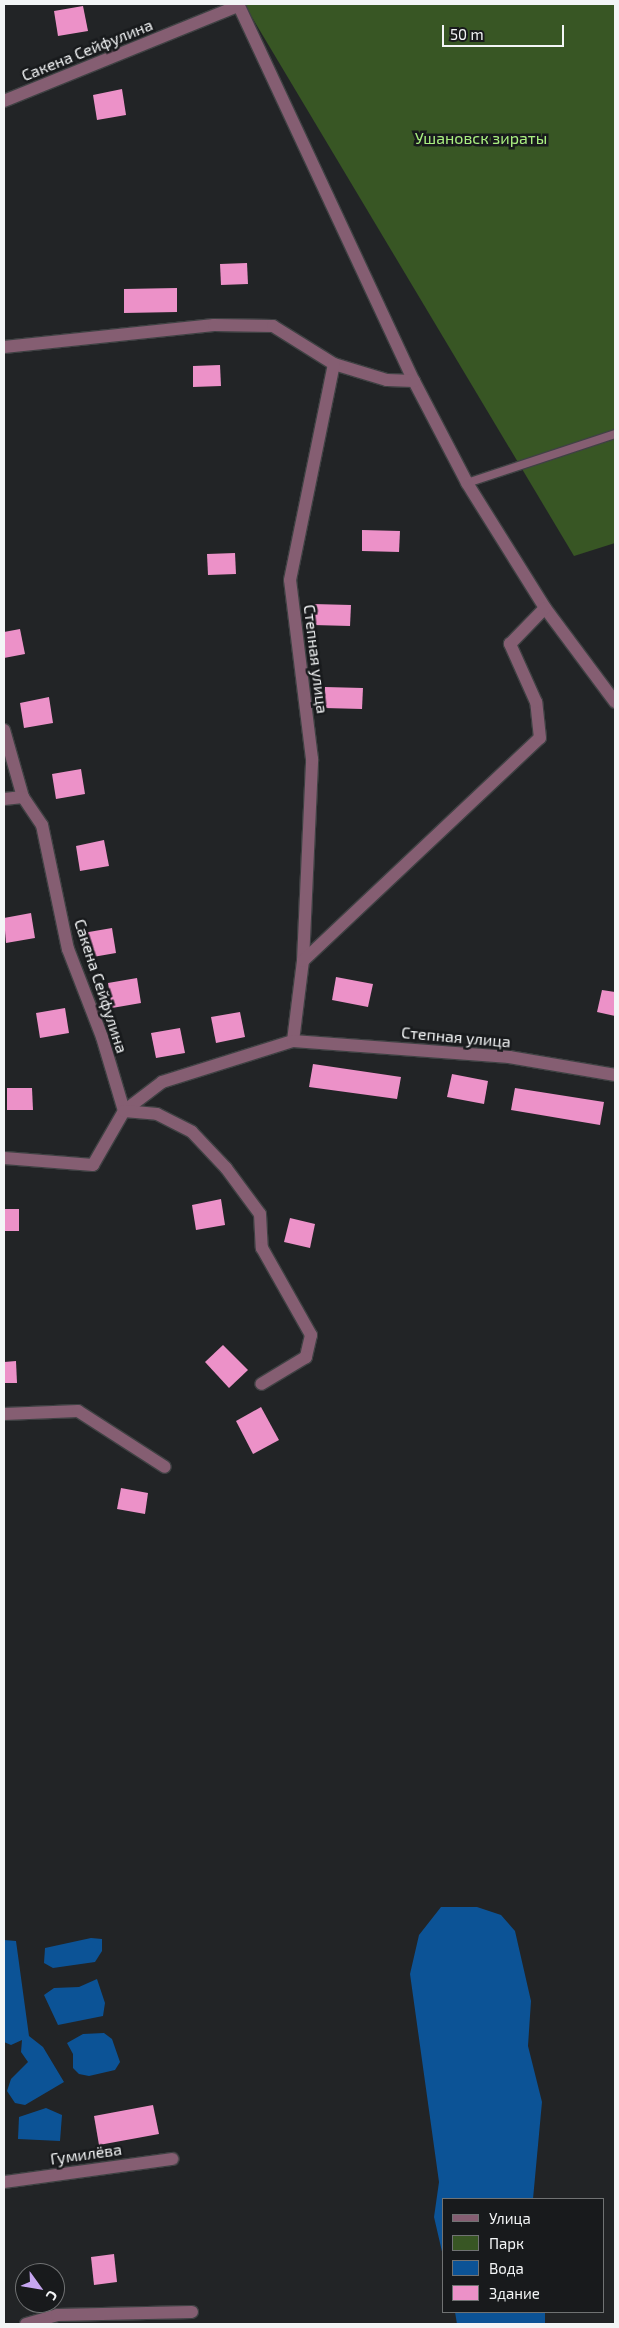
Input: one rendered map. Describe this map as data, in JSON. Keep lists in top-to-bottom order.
{
  "streets": {
    "street": ["Сакена Сейфулина", "Степная улица", "Гумилёва"]
  },
  "crossings": [
    ["Сакена Сейфулина", "Степная улица"]
  ],
  "parks": ["Ушановск зираты"],
  "legend": [
    "Улица",
    "Парк",
    "Вода",
    "Здание"
  ],
  "scale_bar": "50 m",
  "north": "bottom right"
}
